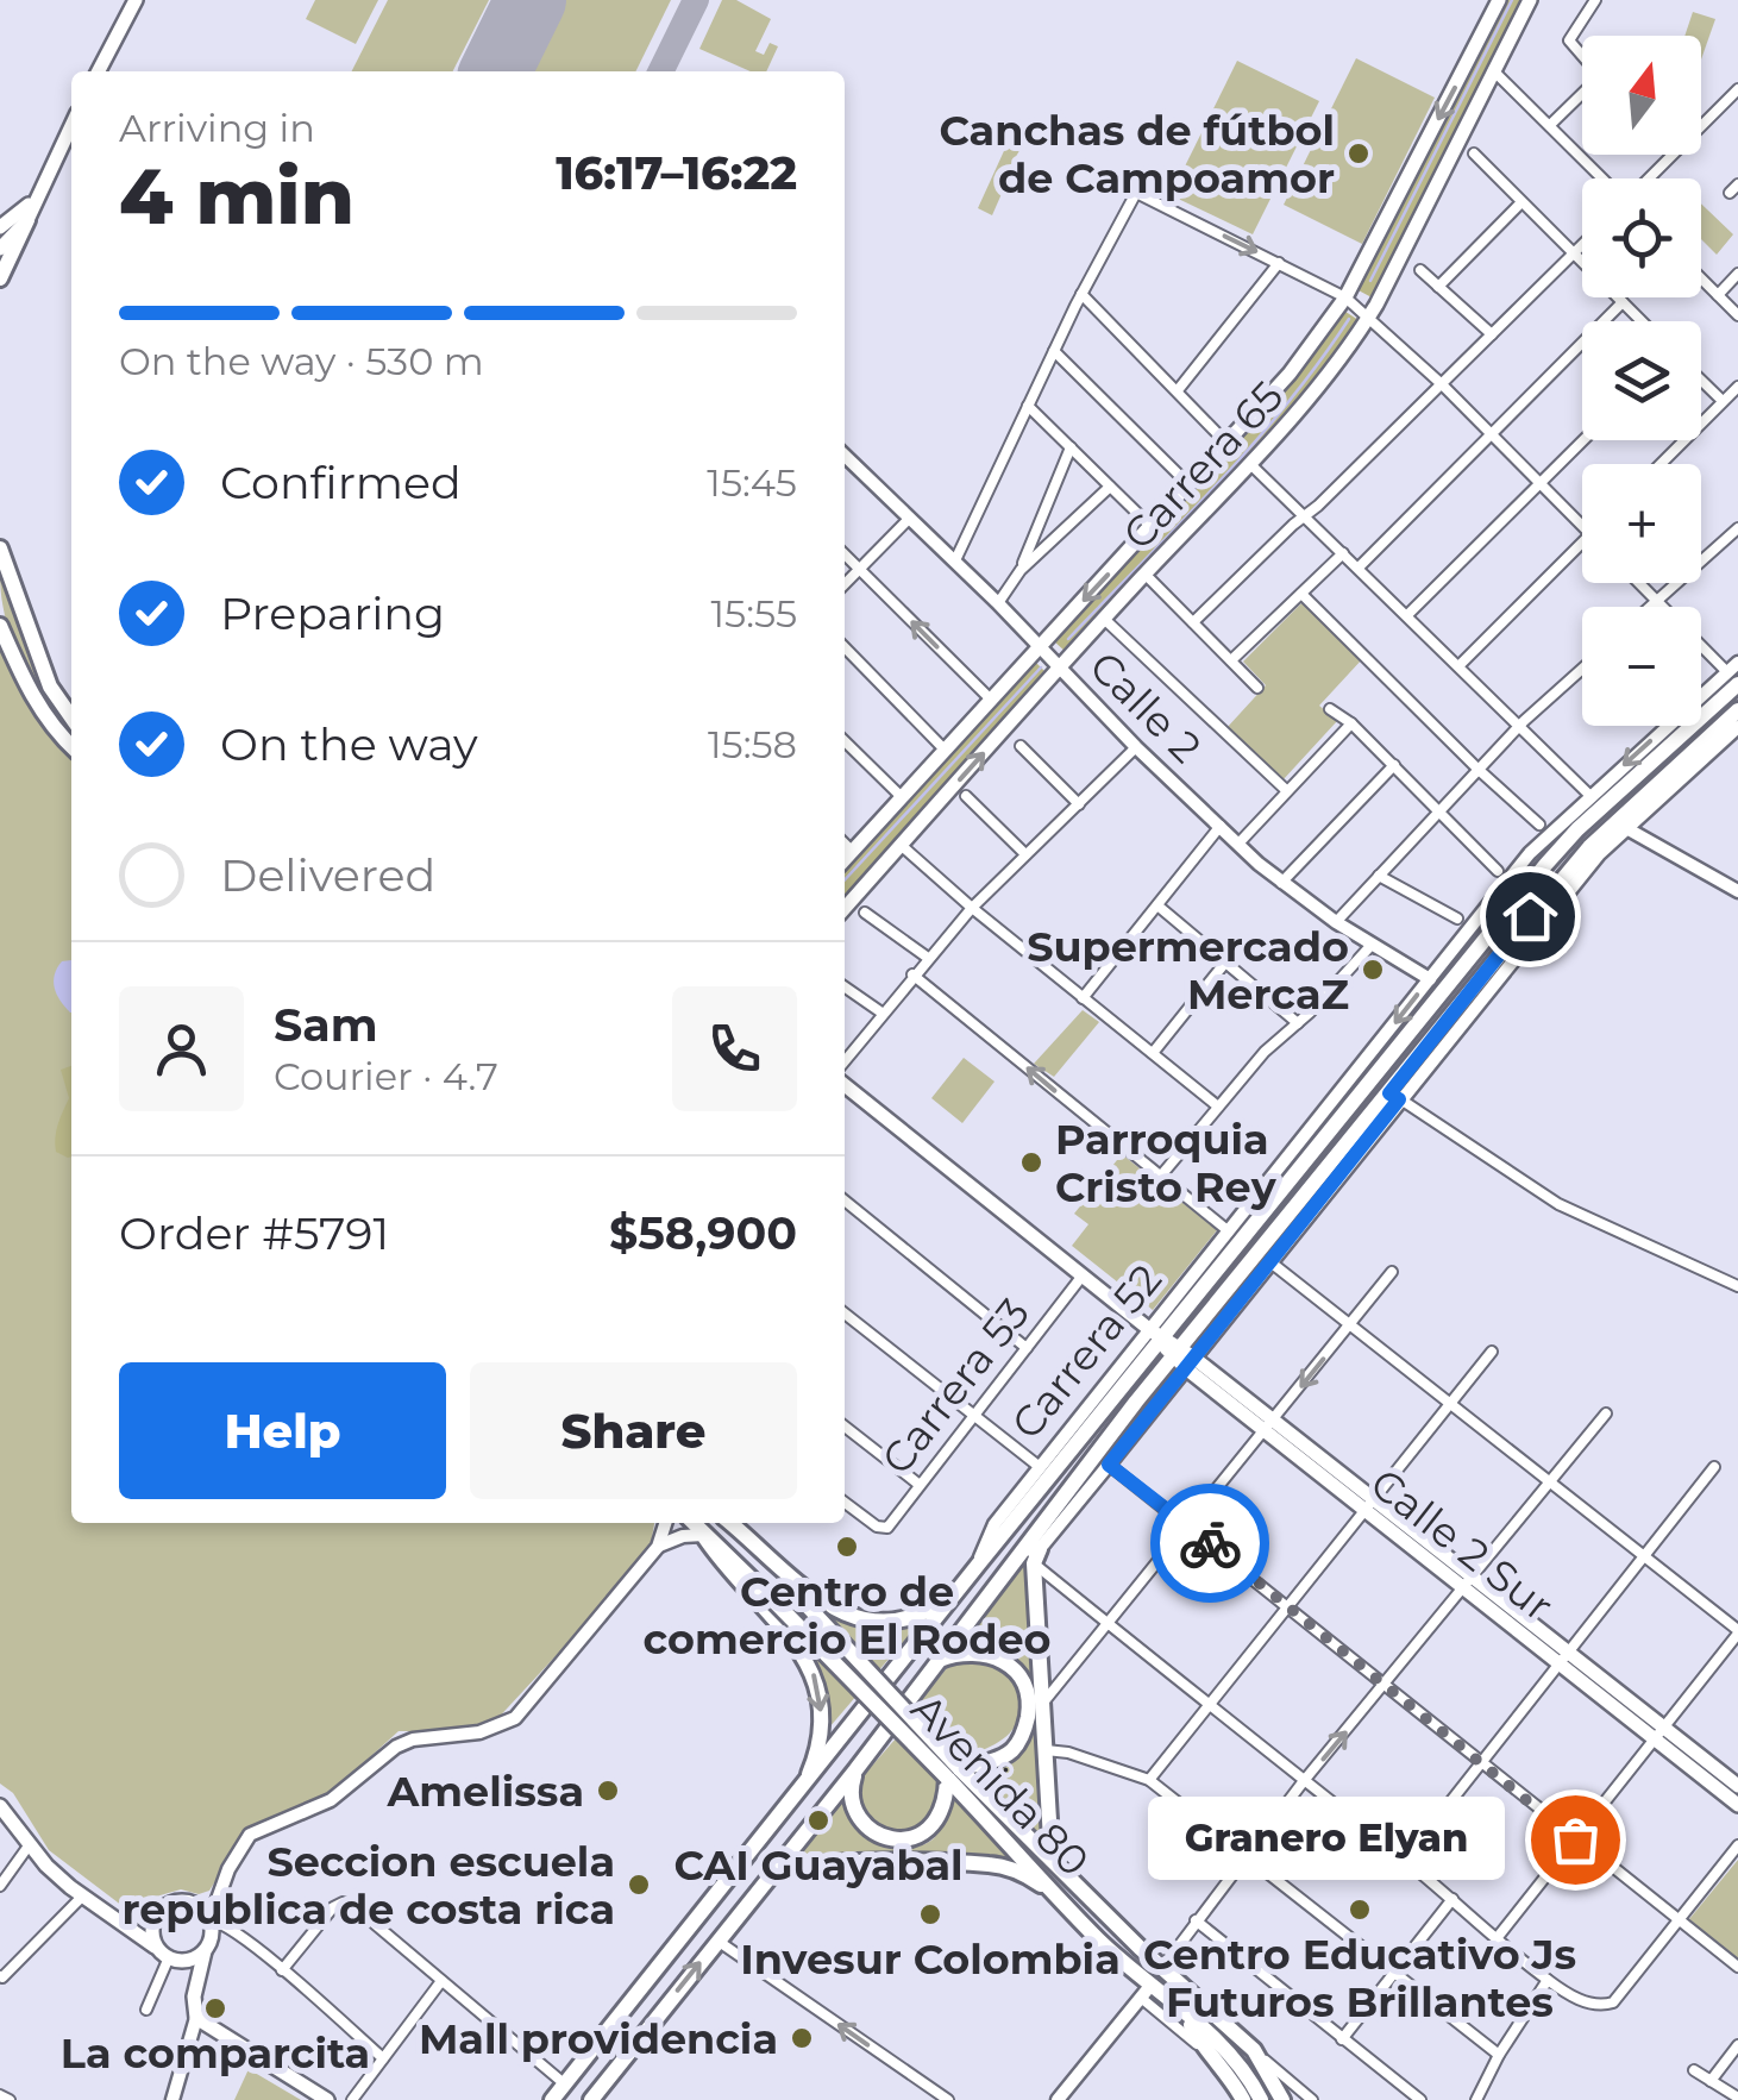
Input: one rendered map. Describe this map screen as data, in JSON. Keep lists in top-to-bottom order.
{
  "streets": {
    "main road": [
      "Carrera 65",
      "Carrera 52",
      "Calle 2 Sur",
      "Avenida 80"
    ],
    "street": ["Calle 2", "Carrera 53"]
  },
  "crossings": [
    ["Carrera 65", "Calle 2"],
    ["Calle 2", "Carrera 52"],
    ["Carrera 52", "Calle 2 Sur"],
    ["Carrera 53", "Calle 2 Sur"]
  ],
  "places": [
    "Canchas de fútbol de Campoamor",
    "Supermercado MercaZ",
    "Parroquia Cristo Rey",
    "Centro de comercio El Rodeo",
    "Amelissa",
    "CAI Guayabal",
    "Granero Elyan",
    "Seccion escuela republica de costa rica",
    "Centro Educativo Js Futuros Brillantes",
    "Invesur Colombia",
    "La comparcita",
    "Mall providencia"
  ],
  "north": "top",
  "page": {
    "map_buttons": ["+", "−"],
    "heading": ["4 min", "Arriving in", "16:17–16:22"],
    "panel": [
      "Sam",
      "Courier · 4.7",
      "Order #5791",
      "$58,900"
    ],
    "bar": "On the way · 530 m",
    "list": [
      ["Confirmed", "15:45"],
      ["Preparing", "15:55"],
      ["On the way", "15:58"],
      "Delivered"
    ],
    "buttons": ["Help", "Share"],
    "bubble": "Granero Elyan"
  }
}
